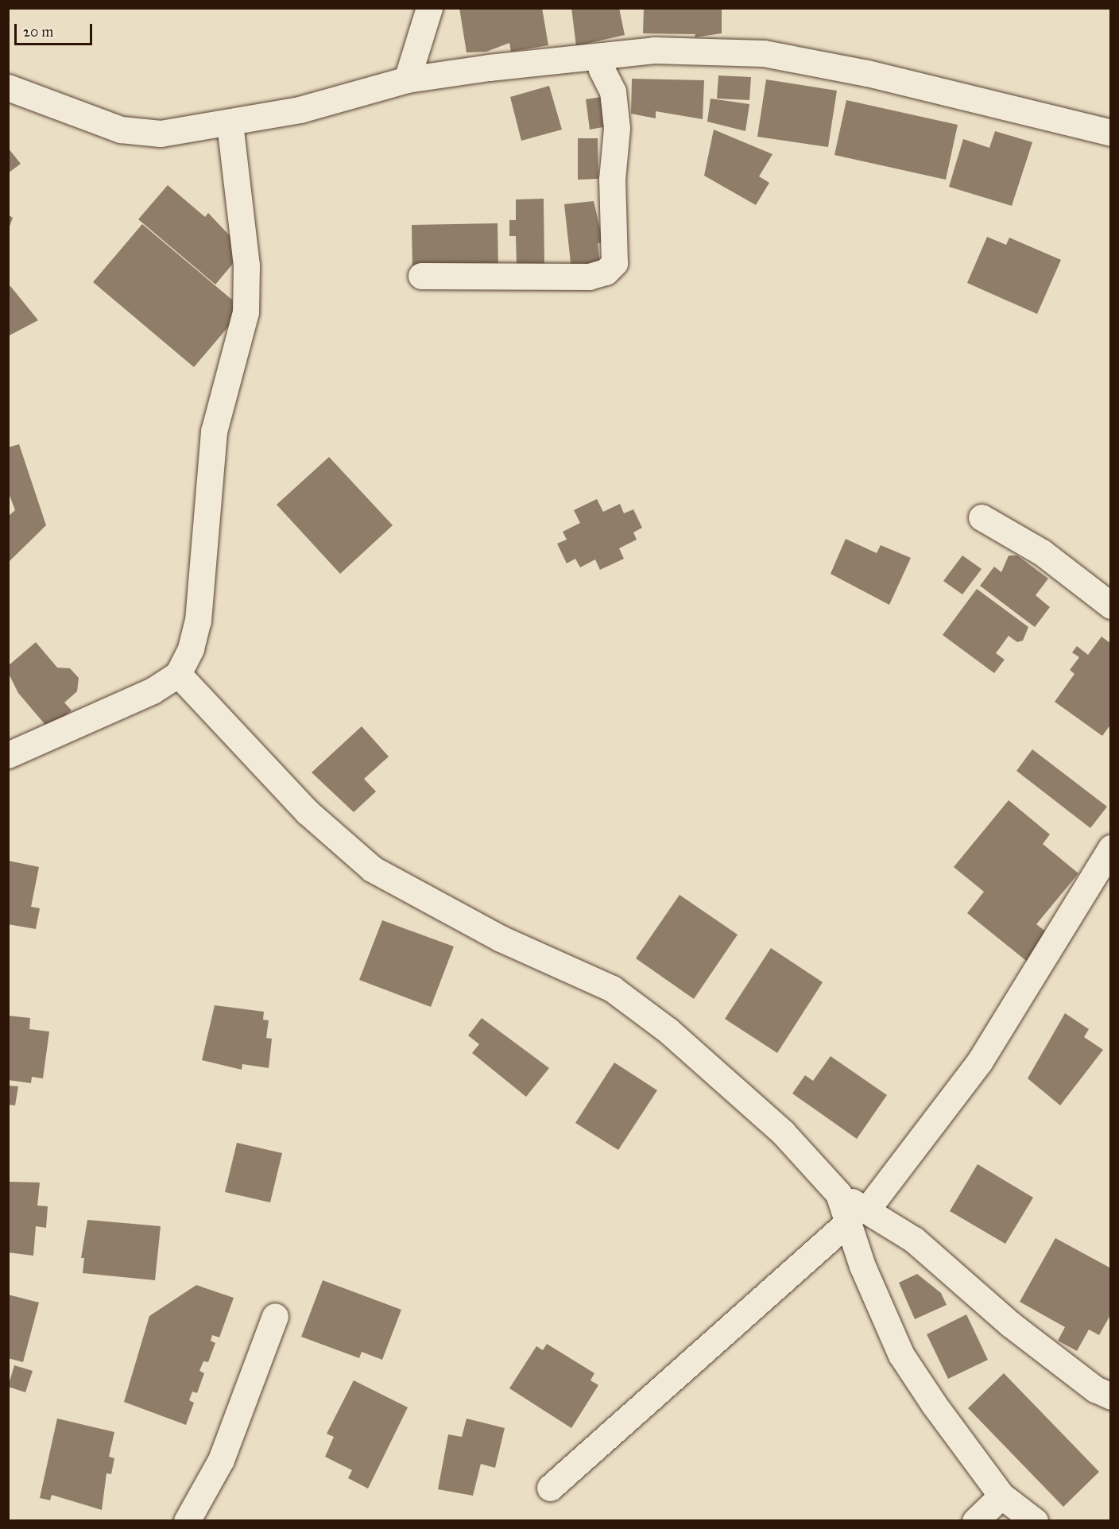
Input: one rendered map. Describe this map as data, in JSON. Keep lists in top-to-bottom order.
{
  "scale_bar": "20 m"
}
